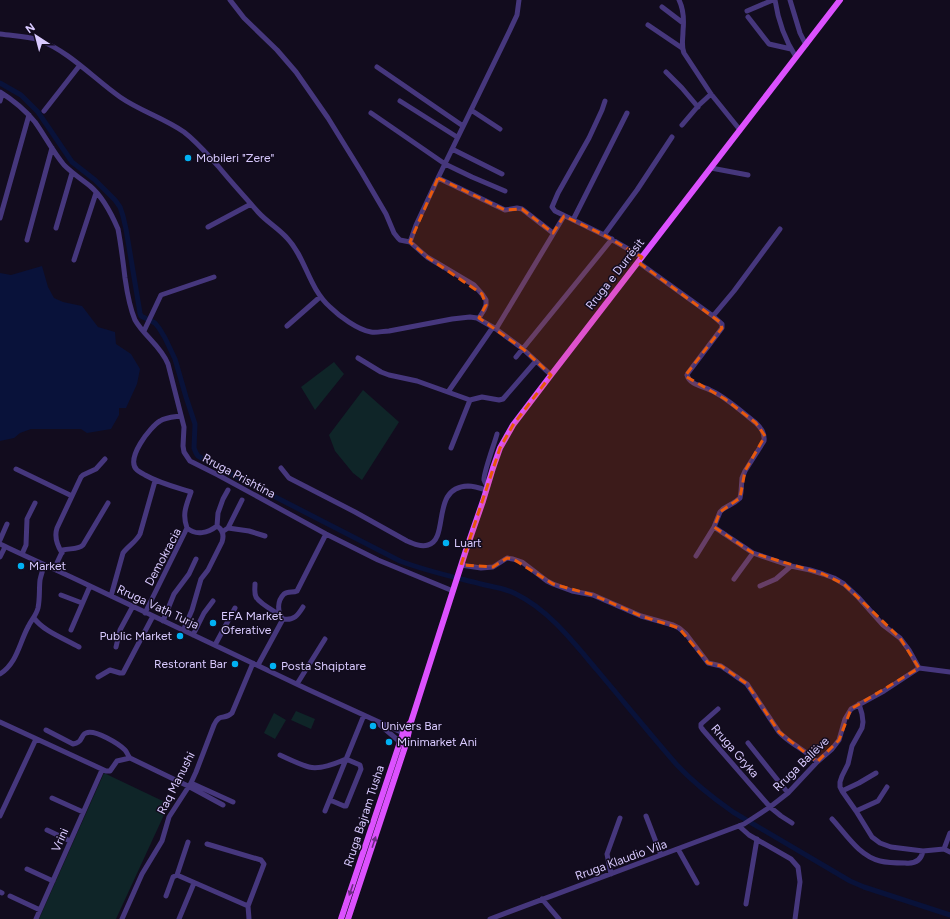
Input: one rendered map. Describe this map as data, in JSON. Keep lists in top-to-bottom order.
{
  "streets": {
    "main road": ["Rruga e Durrësit", "Rruga Bajram Tusha"],
    "street": [
      "Rruga Prishtina",
      "Demokracia",
      "Rruga Vath Turja",
      "Rruga Gryka",
      "Rruga Ballëve",
      "Raq Manushi",
      "Vrini",
      "Rruga Klaudio Vila"
    ]
  },
  "crossings": [
    ["Rruga e Durrësit", "Rruga Prishtina"],
    ["Rruga e Durrësit", "Rruga Bajram Tusha"],
    ["Rruga Prishtina", "Raq Manushi"],
    ["Rruga Prishtina", "Rruga Bajram Tusha"],
    ["Demokracia", "Rruga Vath Turja"],
    ["Rruga Vath Turja", "Raq Manushi"],
    ["Rruga Vath Turja", "Rruga Bajram Tusha"],
    ["Rruga Gryka", "Rruga Ballëve"],
    ["Rruga Ballëve", "Rruga Klaudio Vila"]
  ],
  "places": [
    "Mobileri \"Zere\"",
    "Luart",
    "Market",
    "EFA Market Oferative",
    "Public Market",
    "Restorant Bar",
    "Posta Shqiptare",
    "Univers Bar",
    "Minimarket Ani"
  ],
  "north": "top left"
}
